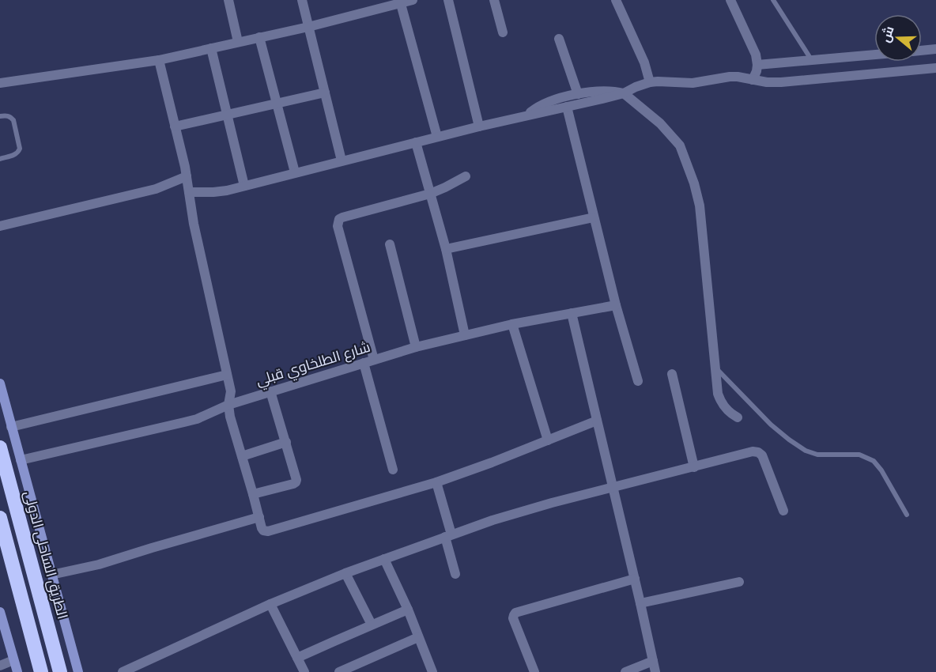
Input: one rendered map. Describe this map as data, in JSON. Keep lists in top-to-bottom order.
{
  "streets": {
    "highway": ["الطريق الساحلى الدولى"],
    "street": ["شارع الطلخاوي قبلي"]
  },
  "north": "left"
}
